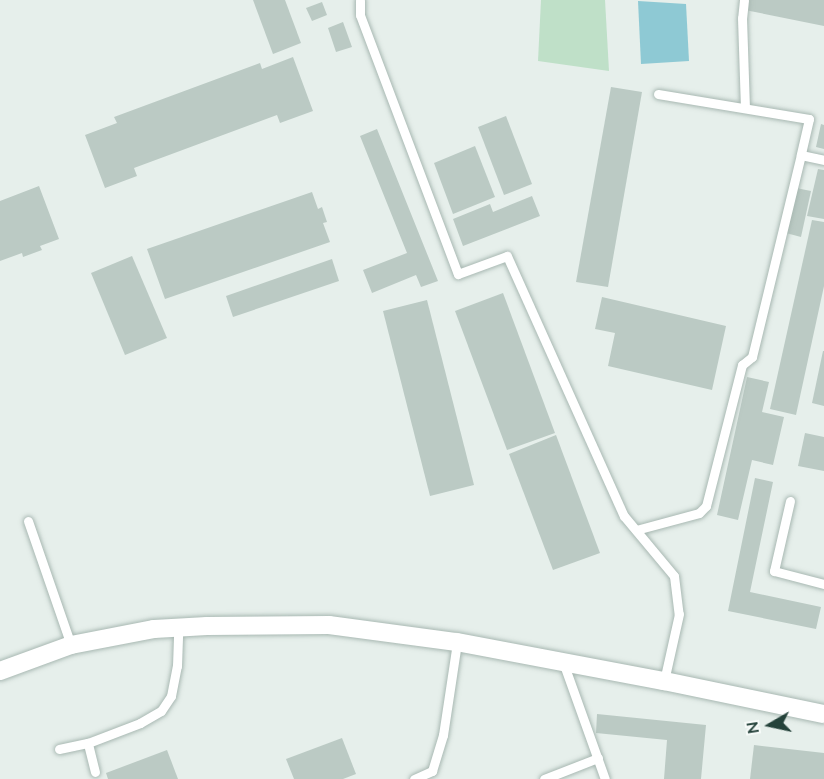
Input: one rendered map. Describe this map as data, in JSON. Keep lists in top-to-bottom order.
{
  "north": "left"
}
